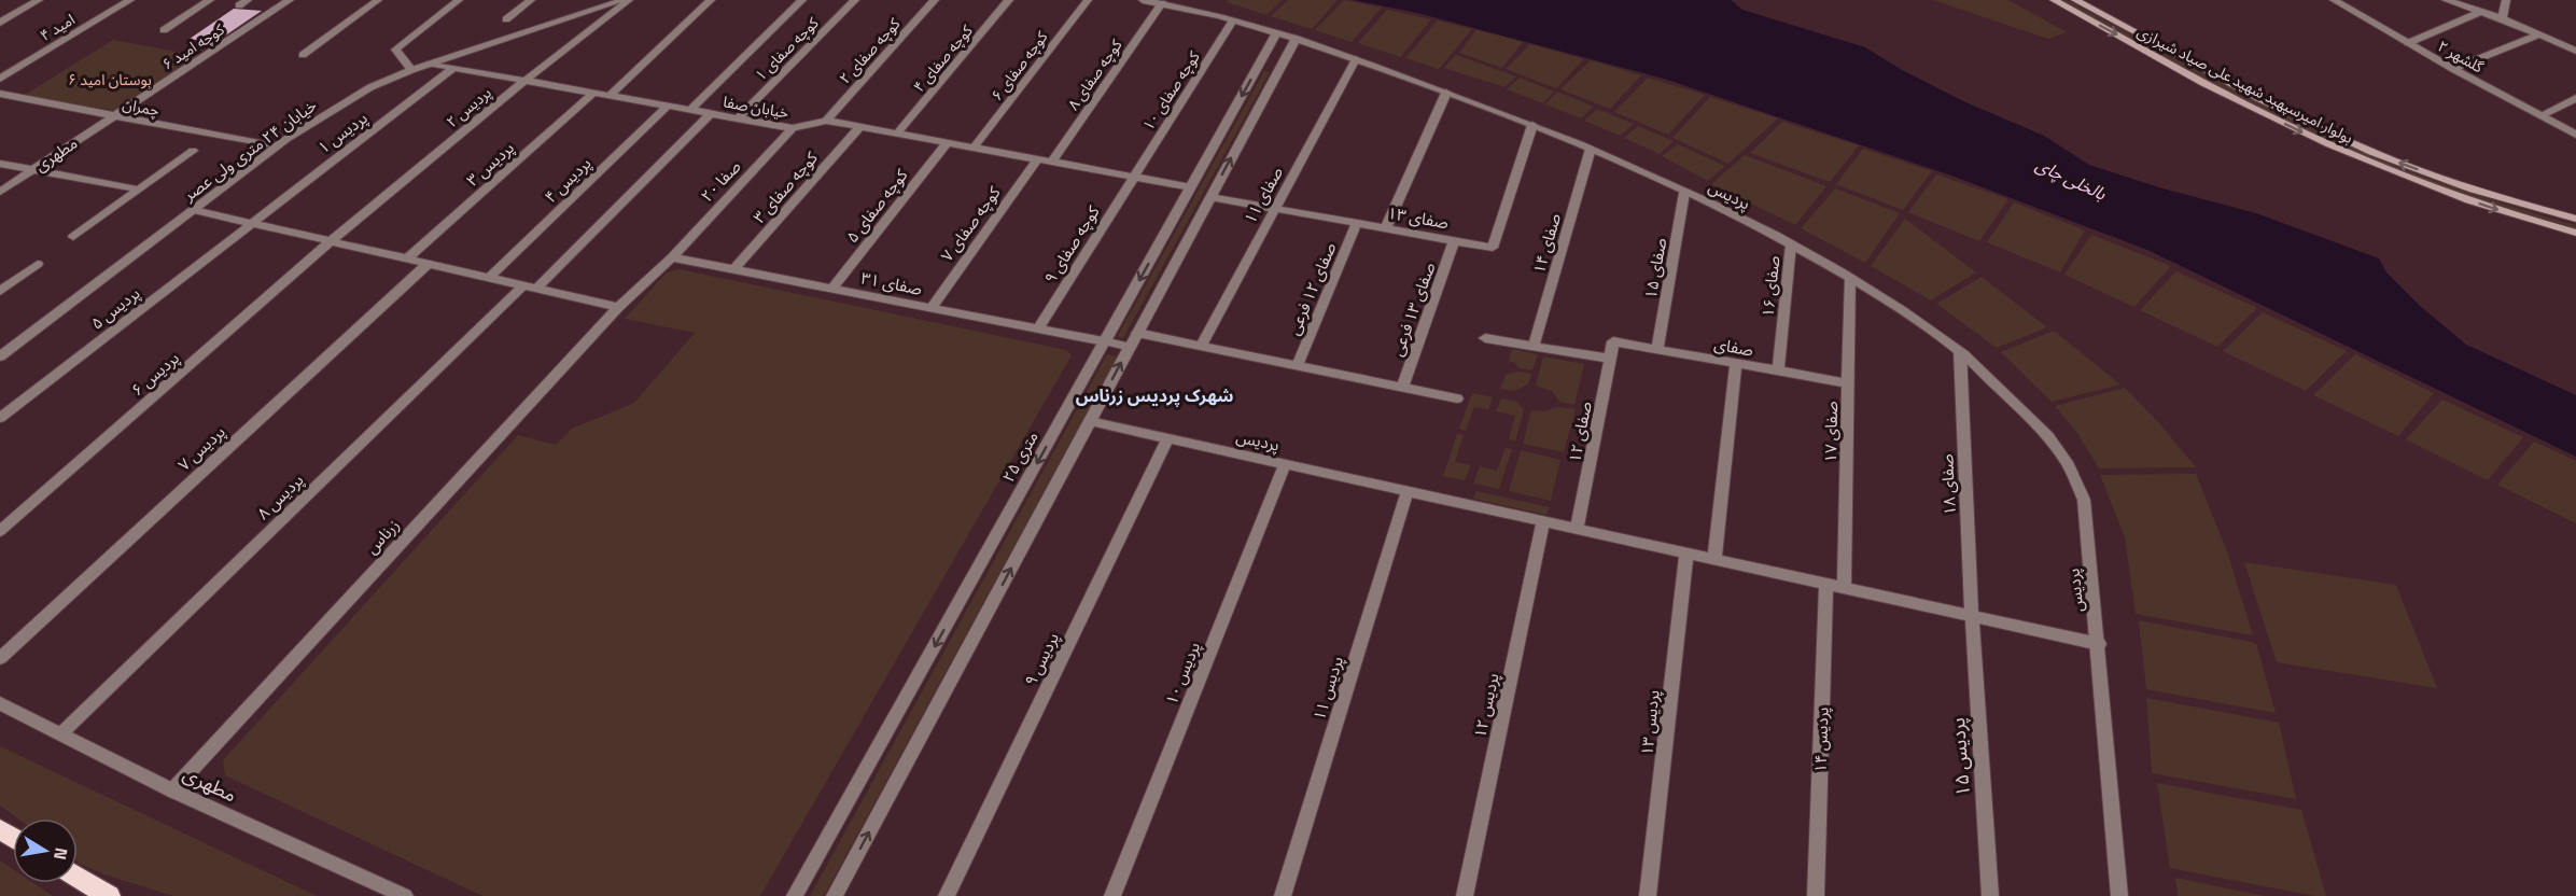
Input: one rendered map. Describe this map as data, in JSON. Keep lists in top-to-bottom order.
{
  "streets": {
    "main road": ["بولوار امیرسپهبد شهید علی صیاد شیرازی"],
    "street": [
      "امید ۴",
      "کوچه امید ۶",
      "کوچه صفای ۱",
      "کوچه صفای ۲",
      "گلشهر ۲",
      "کوچه صفای ۴",
      "کوچه صفای ۶",
      "کوچه صفای ۸",
      "کوچه صفای ۱۰",
      "چمران",
      "پردیس ۲",
      "خیابان صفا",
      "پردیس ۱",
      "خیابان ۲۴ متری ولی عصر",
      "مطهری",
      "پردیس ۳",
      "پردیس ۴",
      "صفا ۲۰",
      "کوچه صفای ۳",
      "صفای ۱۱",
      "پردیس",
      "کوچه صفای ۵",
      "صفای ۱۳",
      "کوچه صفای ۷",
      "صفای ۱۴",
      "کوچه صفای ۹",
      "صفای ۱۵",
      "صفای ۳۱",
      "صفای ۱۶",
      "صفای ۱۲ فرعی",
      "پردیس ۵",
      "صفای ۱۳ فرعی",
      "صفای",
      "پردیس ۶",
      "صفای ۱۲",
      "صفای ۱۷",
      "پردیس ۷",
      "۲۵ متری",
      "صفای ۱۸",
      "پردیس ۸",
      "زرناس",
      "پردیس ۹",
      "پردیس ۱۰",
      "پردیس ۱۱",
      "پردیس ۱۲",
      "پردیس ۱۳",
      "پردیس ۱۴",
      "پردیس ۱۵"
    ]
  },
  "crossings": [
    ["کوچه امید ۶", "چمران"],
    ["کوچه امید ۶", "مطهری"],
    ["کوچه صفای ۱", "خیابان صفا"],
    ["کوچه صفای ۲", "خیابان صفا"],
    ["کوچه صفای ۴", "خیابان صفا"],
    ["کوچه صفای ۶", "خیابان صفا"],
    ["کوچه صفای ۸", "خیابان صفا"],
    ["کوچه صفای ۸", "پردیس"],
    ["کوچه صفای ۱۰", "خیابان صفا"],
    ["کوچه صفای ۱۰", "پردیس"],
    ["کوچه صفای ۱۰", "کوچه صفای ۹"],
    ["چمران", "خیابان ۲۴ متری ولی عصر"],
    ["چمران", "مطهری"],
    ["پردیس ۲", "خیابان صفا"],
    ["پردیس ۲", "پردیس ۶"],
    ["خیابان صفا", "پردیس ۱"],
    ["خیابان صفا", "خیابان ۲۴ متری ولی عصر"],
    ["خیابان صفا", "پردیس ۳"],
    ["خیابان صفا", "پردیس ۴"],
    ["خیابان صفا", "صفا ۲۰"],
    ["خیابان صفا", "کوچه صفای ۳"],
    ["خیابان صفا", "کوچه صفای ۵"],
    ["خیابان صفا", "کوچه صفای ۷"],
    ["خیابان صفا", "کوچه صفای ۹"],
    ["خیابان صفا", "۲۵ متری"],
    ["خیابان صفا", "پردیس ۸"],
    ["پردیس ۱", "پردیس ۵"],
    ["مطهری", "پردیس ۸"],
    ["مطهری", "زرناس"],
    ["صفا ۲۰", "صفای ۳۱"],
    ["صفا ۲۰", "زرناس"],
    ["کوچه صفای ۳", "صفای ۳۱"],
    ["صفای ۱۱", "پردیس"],
    ["صفای ۱۱", "صفای ۱۳"],
    ["پردیس", "صفای ۱۳"],
    ["پردیس", "صفای ۱۴"],
    ["پردیس", "صفای ۱۵"],
    ["پردیس", "صفای ۱۶"],
    ["پردیس", "صفای ۱۲"],
    ["پردیس", "صفای ۱۷"],
    ["پردیس", "۲۵ متری"],
    ["پردیس", "صفای ۱۸"],
    ["پردیس", "پردیس ۹"],
    ["پردیس", "پردیس ۱۰"],
    ["پردیس", "پردیس ۱۱"],
    ["پردیس", "پردیس ۱۲"],
    ["پردیس", "پردیس ۱۳"],
    ["پردیس", "پردیس ۱۴"],
    ["پردیس", "پردیس ۱۵"],
    ["کوچه صفای ۵", "صفای ۳۱"],
    ["صفای ۱۳", "صفای ۱۲ فرعی"],
    ["صفای ۱۳", "صفای ۱۳ فرعی"],
    ["کوچه صفای ۷", "صفای ۳۱"],
    ["کوچه صفای ۹", "صفای ۳۱"],
    ["صفای ۱۵", "صفای"],
    ["صفای ۳۱", "۲۵ متری"],
    ["صفای ۳۱", "زرناس"],
    ["صفای ۱۶", "صفای"],
    ["صفای", "صفای ۱۲"],
    ["صفای", "صفای ۱۷"],
    ["صفای ۱۸", "پردیس ۱۵"]
  ],
  "districts": ["شهرک پردیس زرناس"],
  "water": ["بالخلی چای"],
  "parks": ["بوستان امید ۶"],
  "north": "right"
}
